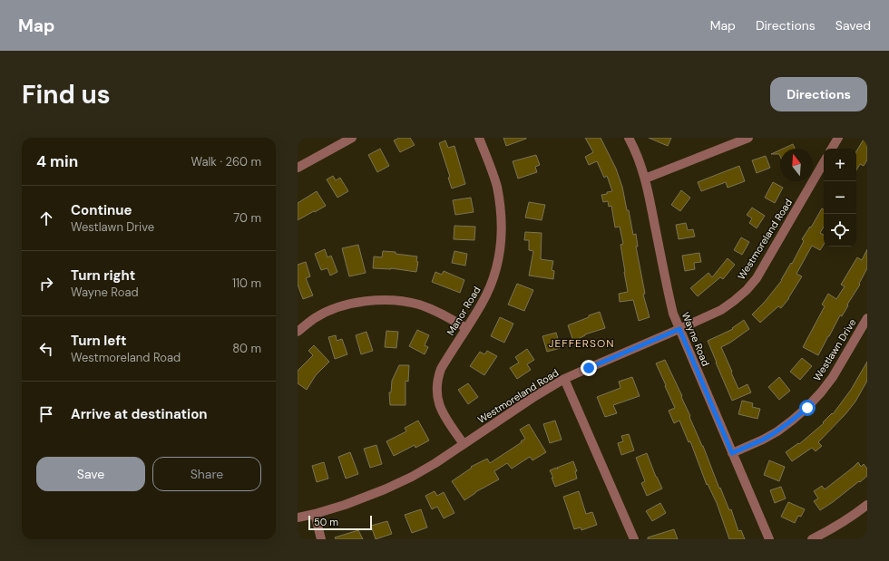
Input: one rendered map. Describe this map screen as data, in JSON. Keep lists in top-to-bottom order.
{
  "streets": {
    "street": [
      "Westmoreland Road",
      "Manor Road",
      "Wayne Road",
      "Westlawn Drive"
    ]
  },
  "crossings": [
    ["Westmoreland Road", "Manor Road"],
    ["Westmoreland Road", "Wayne Road"],
    ["Wayne Road", "Westlawn Drive"]
  ],
  "districts": ["JEFFERSON"],
  "scale_bar": "50 m",
  "north": "top",
  "page": {
    "header": "Map",
    "nav": ["Map", "Directions", "Saved"],
    "buttons": [
      "Directions",
      ["Save", "Share"]
    ],
    "title": "Find us",
    "heading": ["4 min", "Walk · 260 m"],
    "map_buttons": ["+", "−"],
    "list": [
      ["Continue", "Westlawn Drive", "70 m"],
      ["Turn right", "Wayne Road", "110 m"],
      ["Turn left", "Westmoreland Road", "80 m"],
      "Arrive at destination"
    ],
    "scale": "50 m"
  }
}
